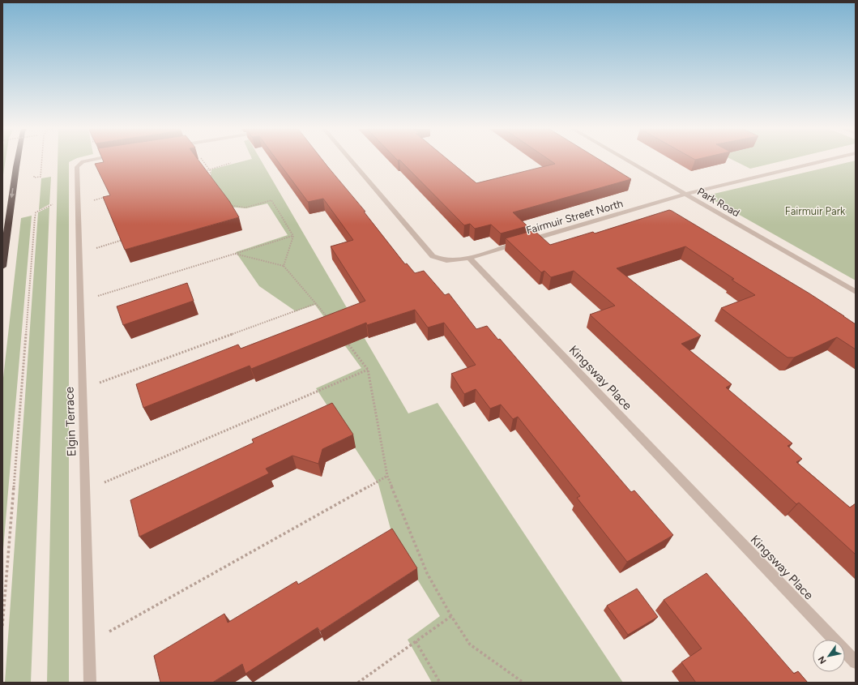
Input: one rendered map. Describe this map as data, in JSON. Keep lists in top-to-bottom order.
{
  "streets": {
    "street": [
      "Park Road",
      "Fairmuir Street North",
      "Kingsway Place",
      "Elgin Terrace"
    ]
  },
  "crossings": [
    ["Park Road", "Fairmuir Street North"],
    ["Fairmuir Street North", "Kingsway Place"]
  ],
  "parks": ["Fairmuir Park"],
  "north": "bottom left"
}
